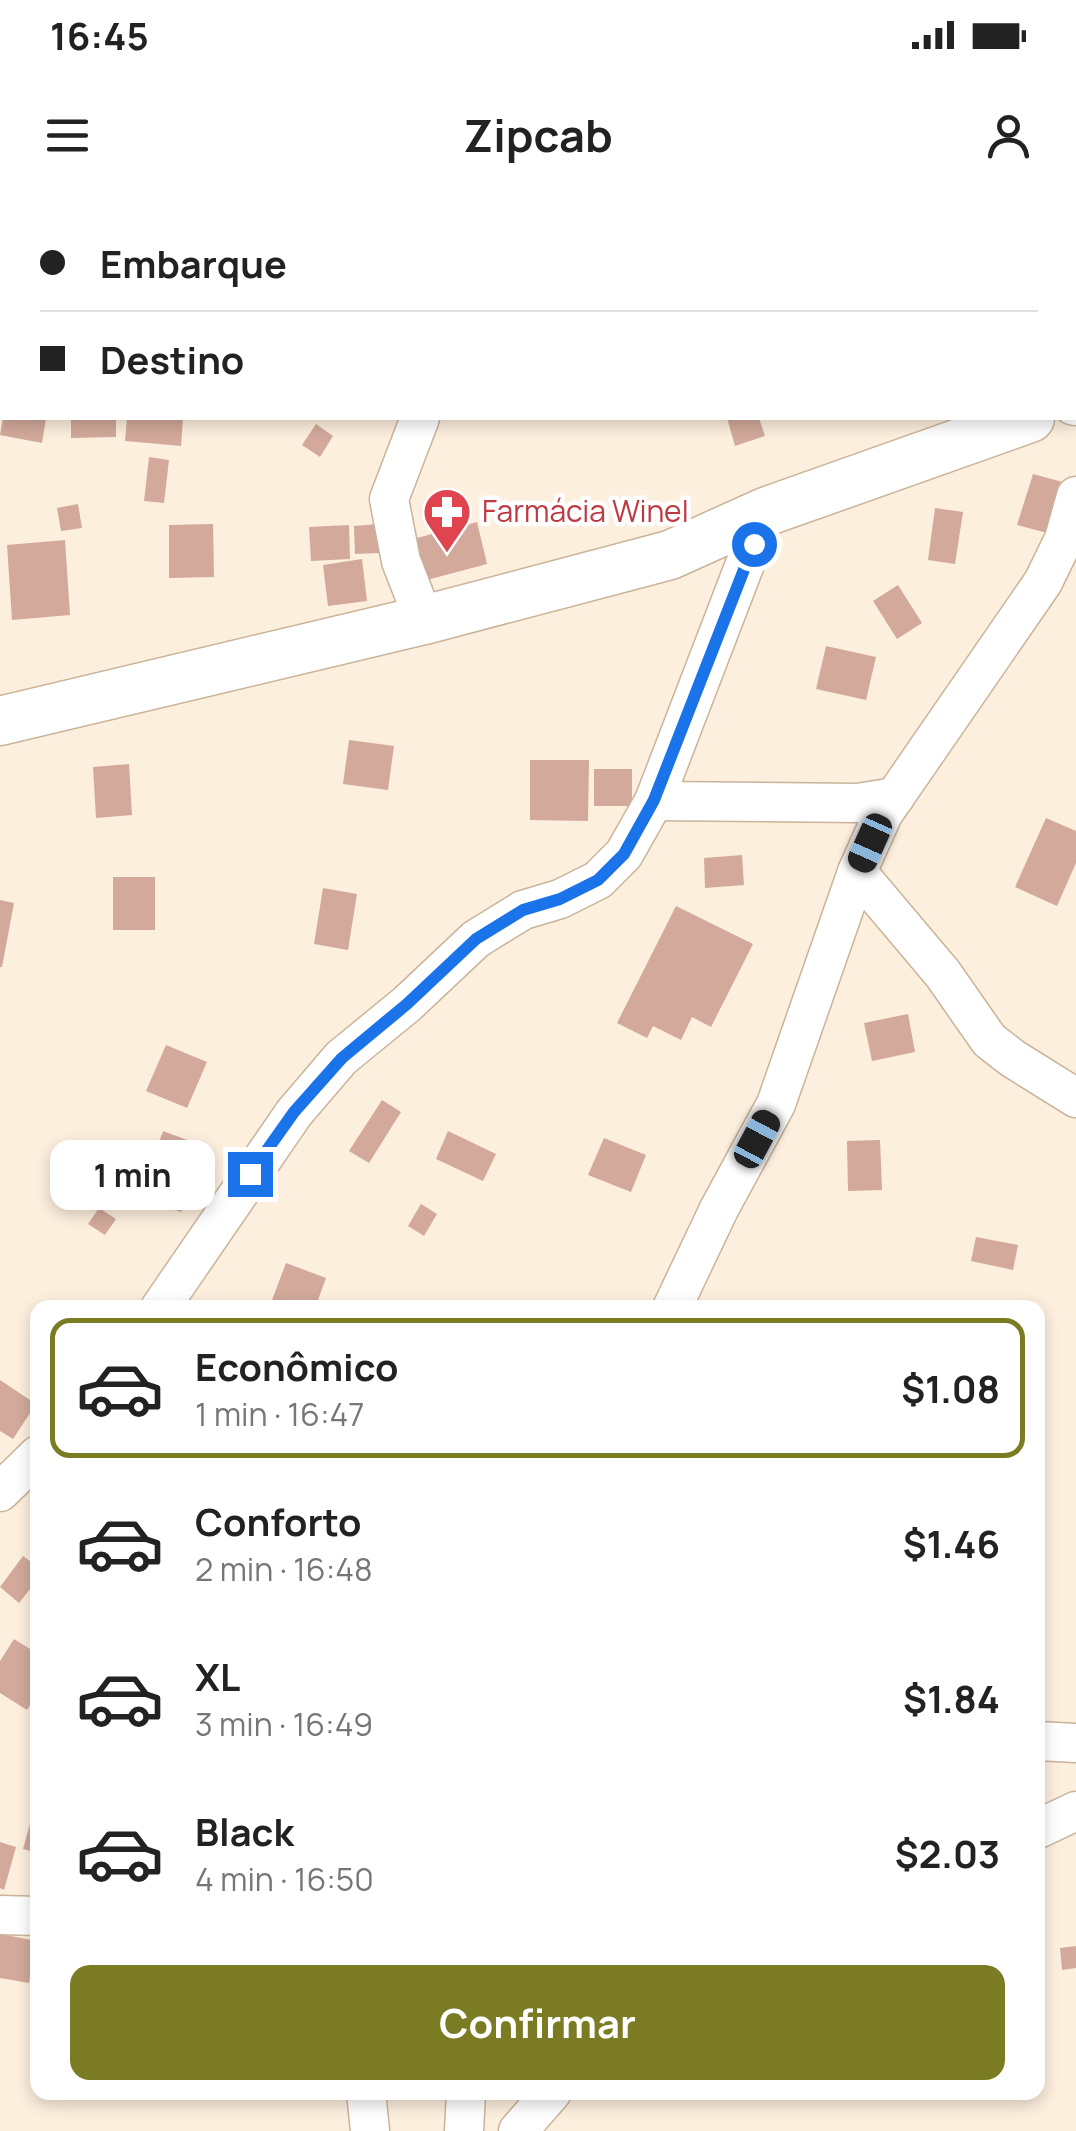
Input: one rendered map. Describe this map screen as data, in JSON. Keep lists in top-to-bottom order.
{
  "places": {
    "pharmacy": ["Farmácia Winel"]
  },
  "page": {
    "status": "16:45",
    "header": "Zipcab",
    "banner": ["Embarque", "Destino"],
    "bubble": "1 min",
    "list": [
      {
        "name": "Econômico",
        "note": "1 min · 16:47",
        "value": "$1.08"
      },
      {
        "name": "Conforto",
        "note": "2 min · 16:48",
        "value": "$1.46"
      },
      {
        "name": "XL",
        "note": "3 min · 16:49",
        "value": "$1.84"
      },
      {
        "name": "Black",
        "note": "4 min · 16:50",
        "value": "$2.03"
      }
    ],
    "buttons": "Confirmar"
  }
}
